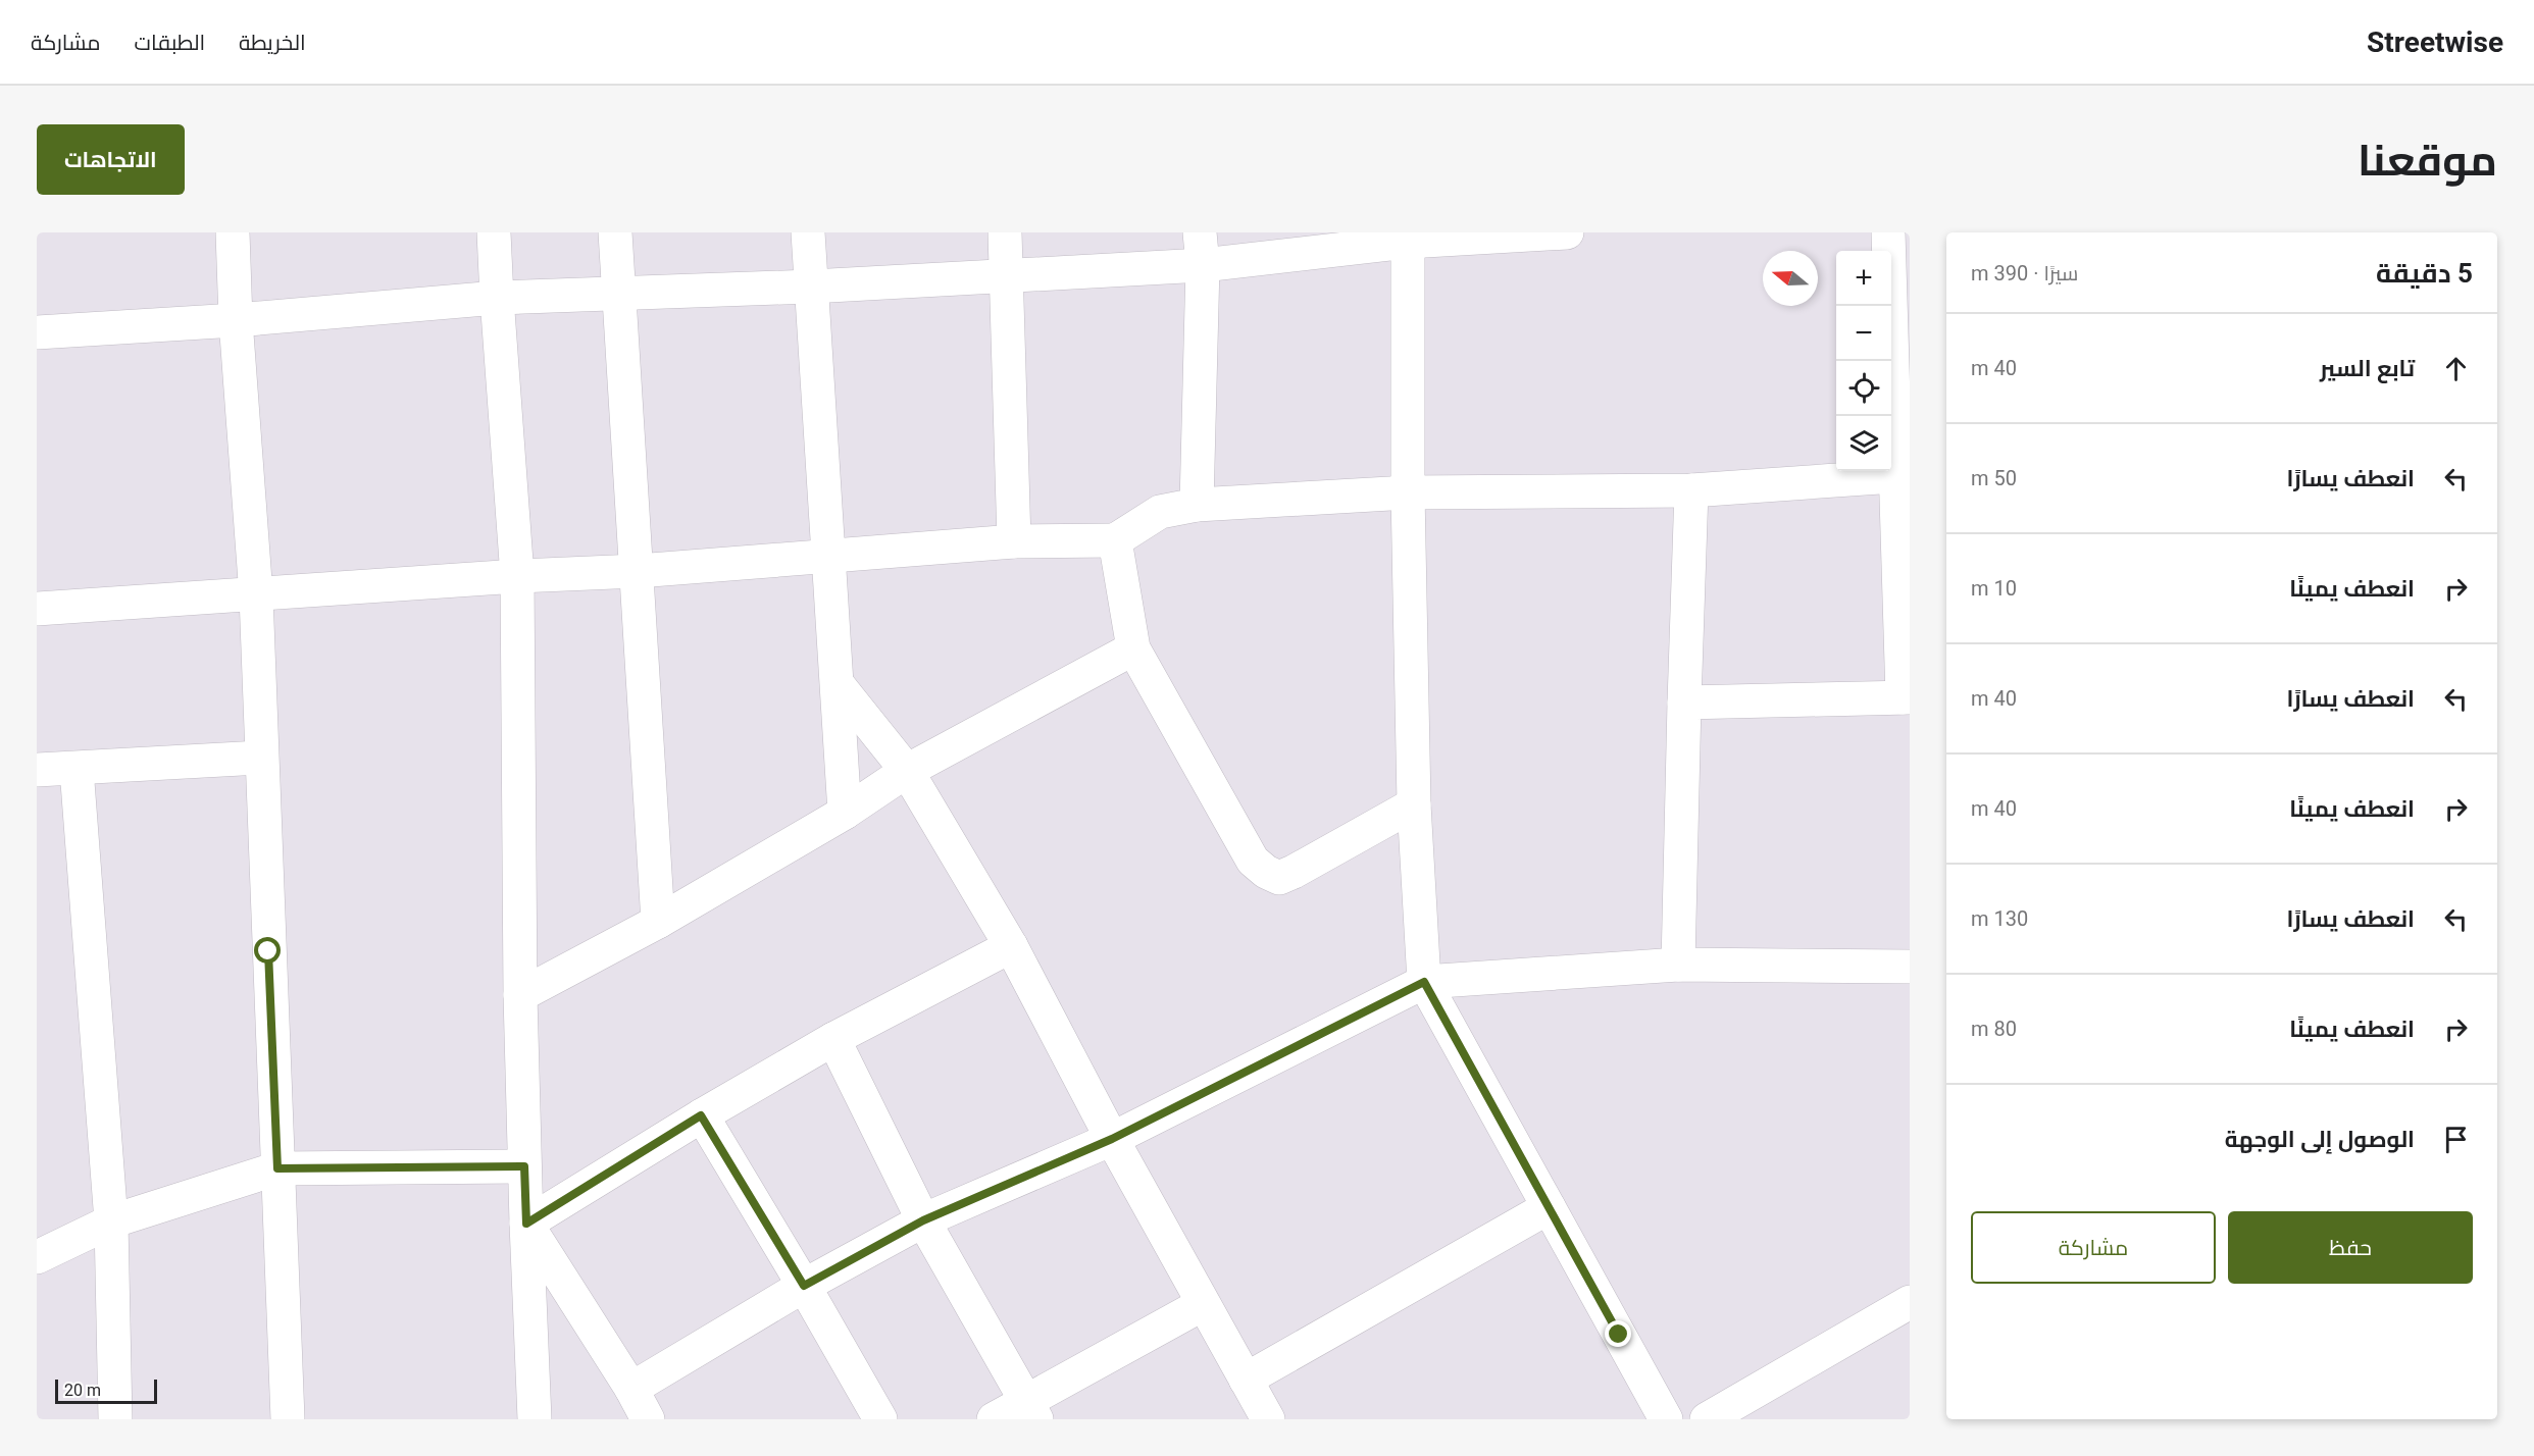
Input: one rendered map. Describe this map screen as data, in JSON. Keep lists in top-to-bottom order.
{
  "scale_bar": "20 m",
  "north": "left",
  "page": {
    "header": "Streetwise",
    "nav": ["الخريطة", "الطبقات", "مشاركة"],
    "title": "موقعنا",
    "buttons": [
      "الاتجاهات",
      ["حفظ", "مشاركة"]
    ],
    "heading": ["5 دقيقة", "سيرًا · 390 m"],
    "map_buttons": ["+", "−"],
    "list": [
      ["تابع السير", "40 m"],
      ["انعطف يسارًا", "50 m"],
      ["انعطف يمينًا", "10 m"],
      ["انعطف يسارًا", "40 m"],
      ["انعطف يمينًا", "40 m"],
      ["انعطف يسارًا", "130 m"],
      ["انعطف يمينًا", "80 m"],
      "الوصول إلى الوجهة"
    ],
    "scale": "20 m"
  }
}
